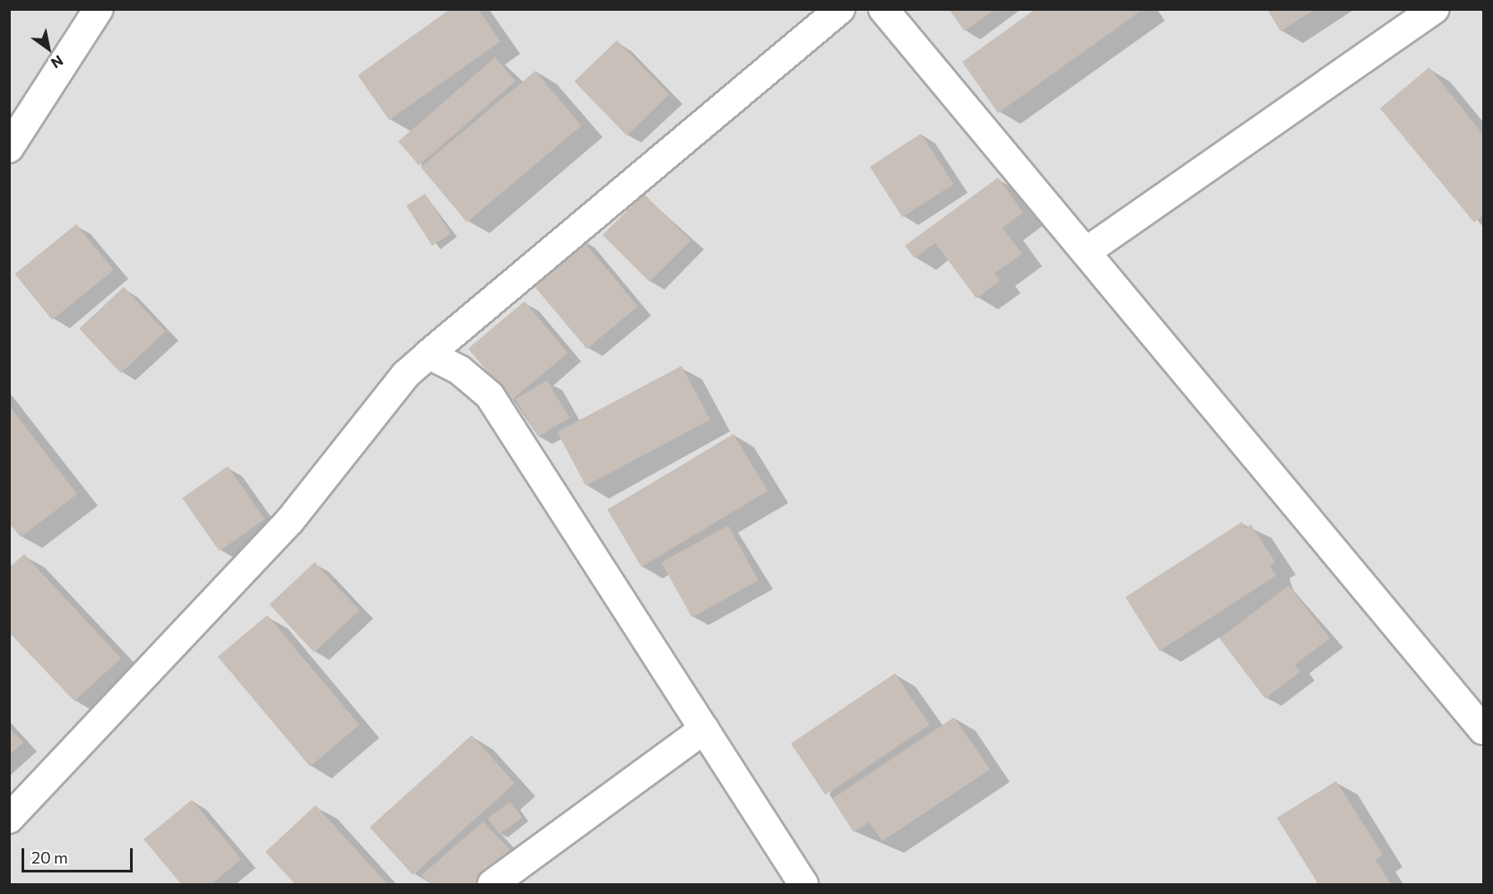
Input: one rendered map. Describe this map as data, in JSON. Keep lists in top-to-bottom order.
{
  "scale_bar": "20 m",
  "north": "bottom right"
}
